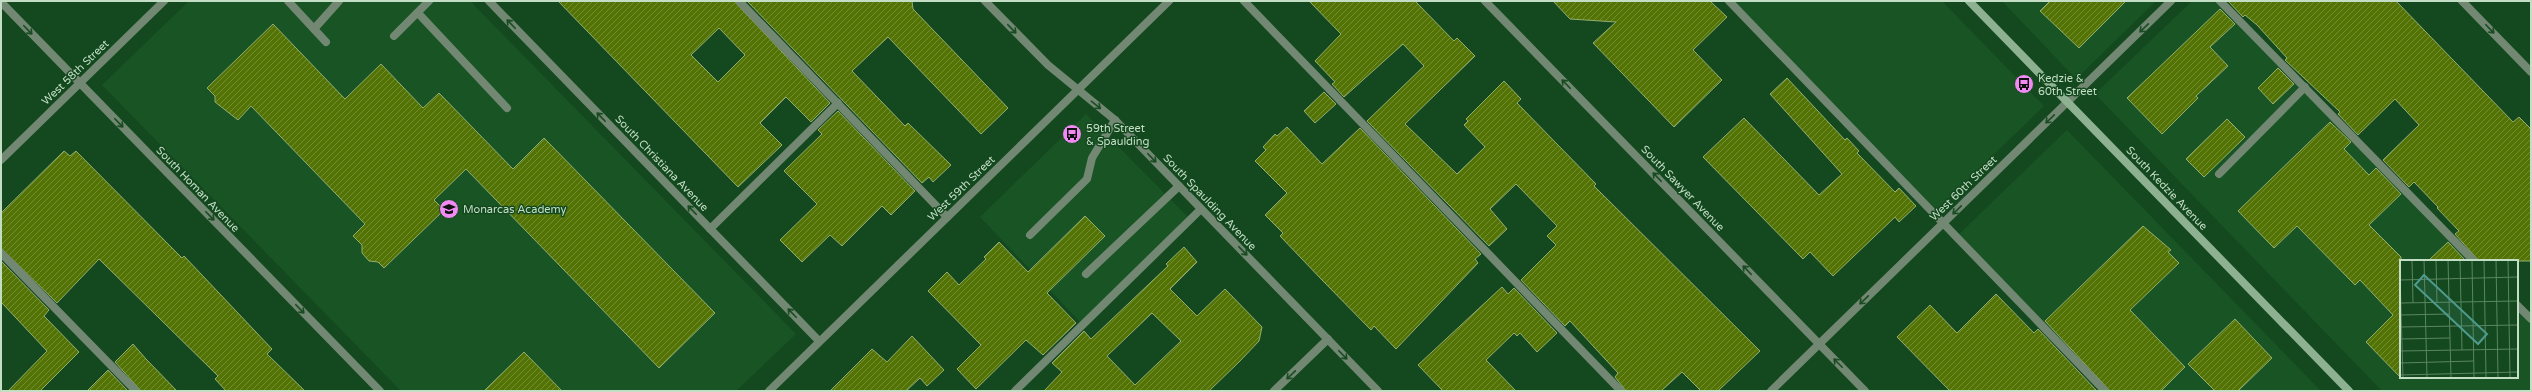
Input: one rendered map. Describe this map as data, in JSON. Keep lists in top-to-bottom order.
{
  "streets": {
    "main road": ["South Kedzie Avenue"],
    "street": [
      "West 58th Street",
      "South Christiana Avenue",
      "West 59th Street",
      "South Sawyer Avenue",
      "West 60th Street",
      "South Homan Avenue",
      "South Spaulding Avenue"
    ]
  },
  "crossings": [
    ["West 58th Street", "South Homan Avenue"],
    ["South Christiana Avenue", "West 59th Street"],
    ["West 59th Street", "South Spaulding Avenue"],
    ["South Sawyer Avenue", "West 60th Street"],
    ["West 60th Street", "South Kedzie Avenue"]
  ],
  "one_way": [
    "South Christiana Avenue",
    "South Sawyer Avenue",
    "West 60th Street",
    "South Homan Avenue",
    "South Spaulding Avenue"
  ],
  "places": {
    "bus stop": ["Kedzie & 60th Street", "59th Street & Spaulding"],
    "school or university": ["Monarcas Academy"]
  }
}
